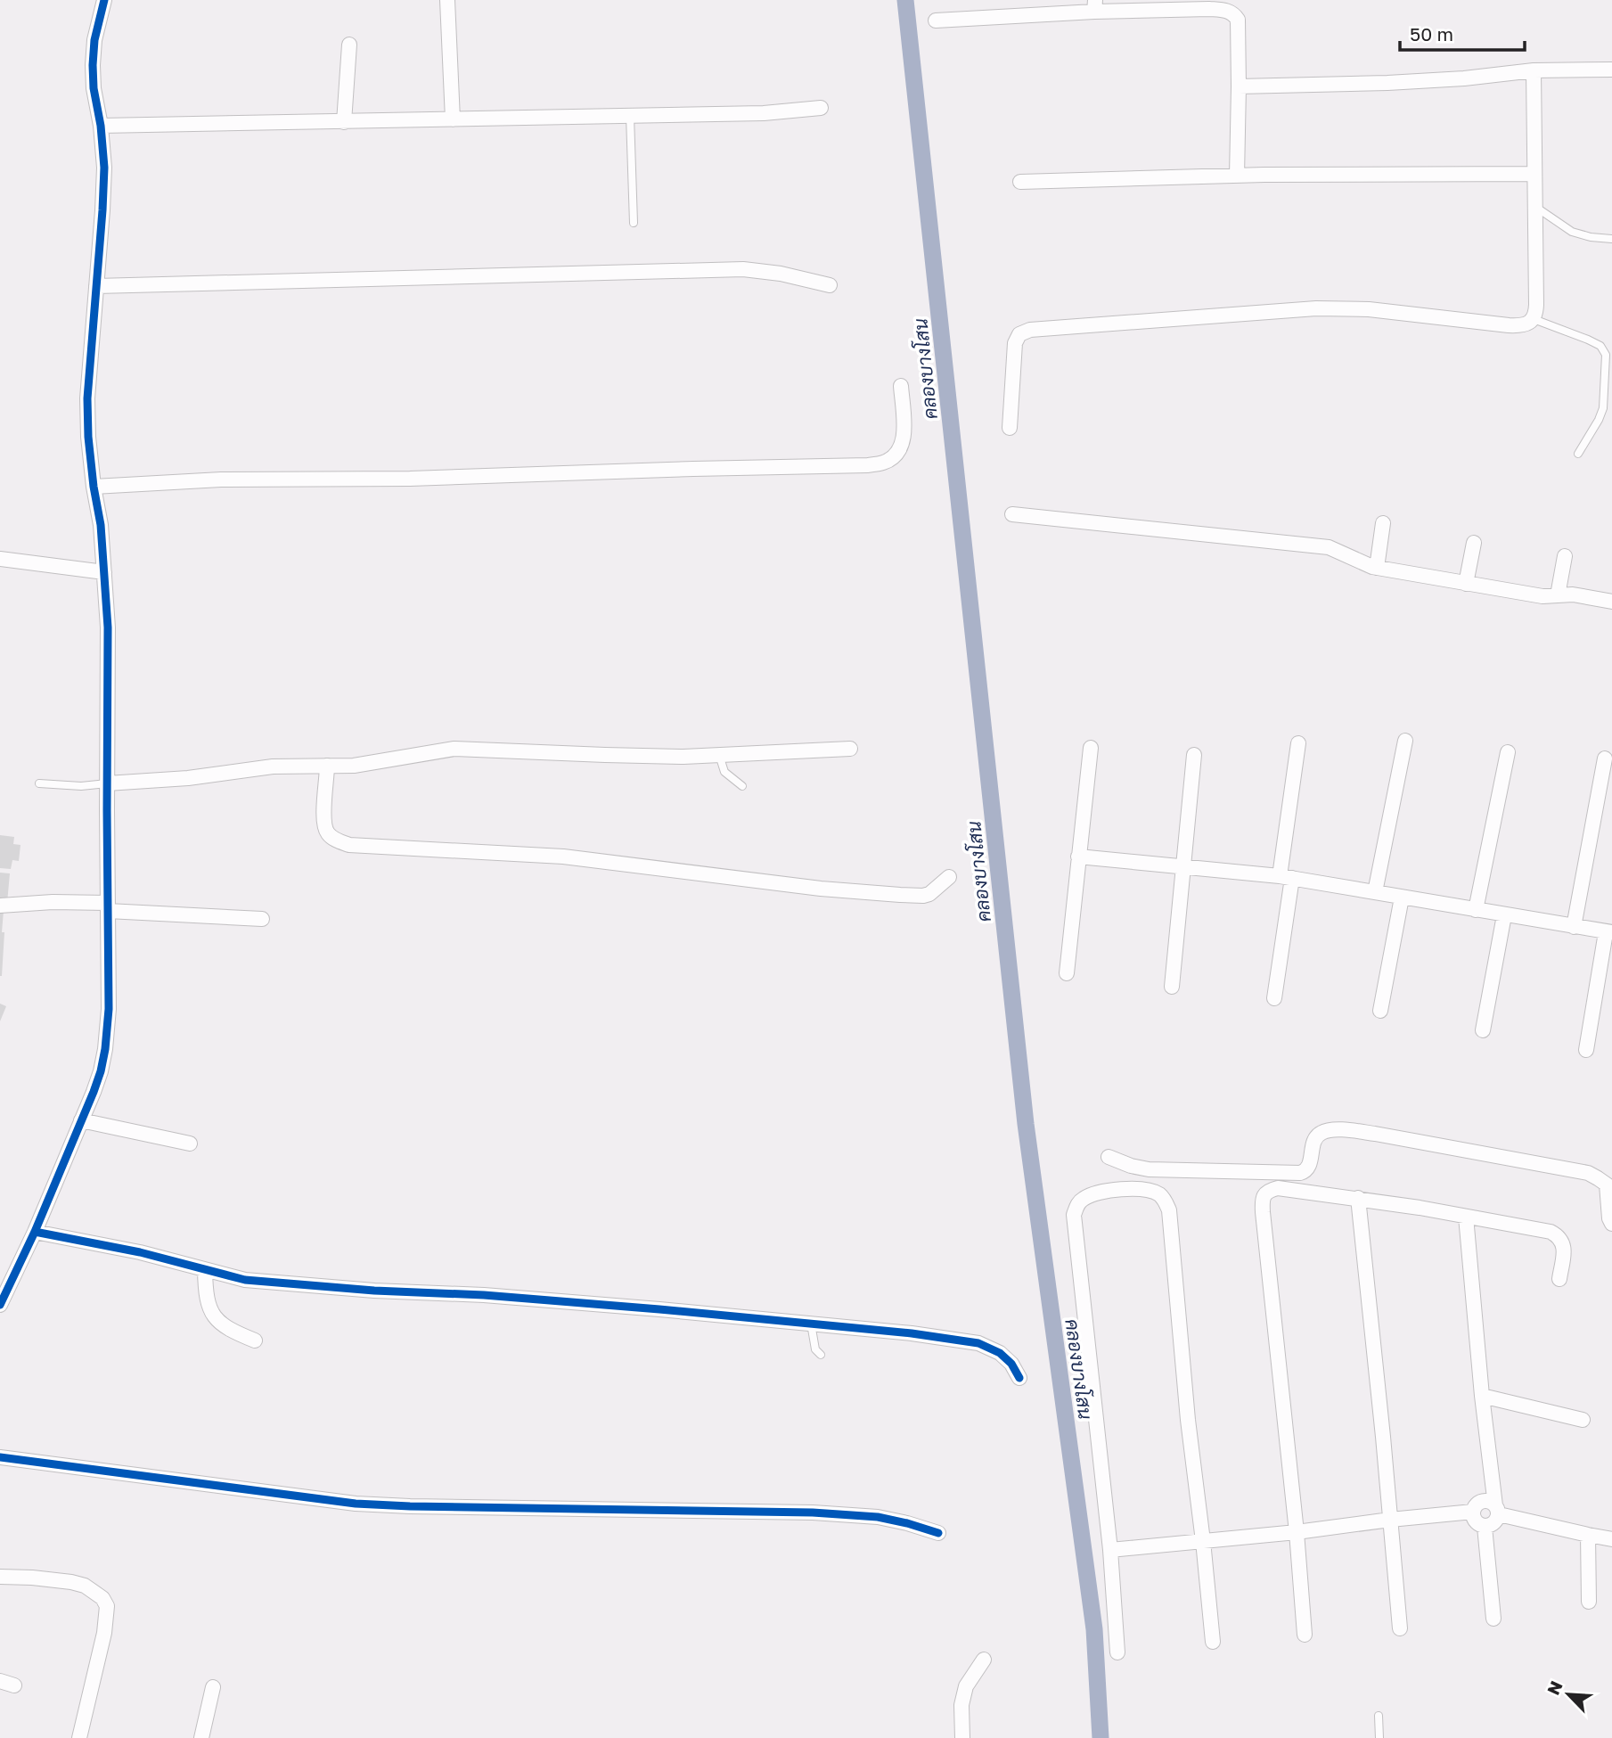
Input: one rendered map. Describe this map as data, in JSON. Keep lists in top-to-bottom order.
{
  "water": ["คลองบางโสน"],
  "scale_bar": "50 m",
  "north": "top left"
}
